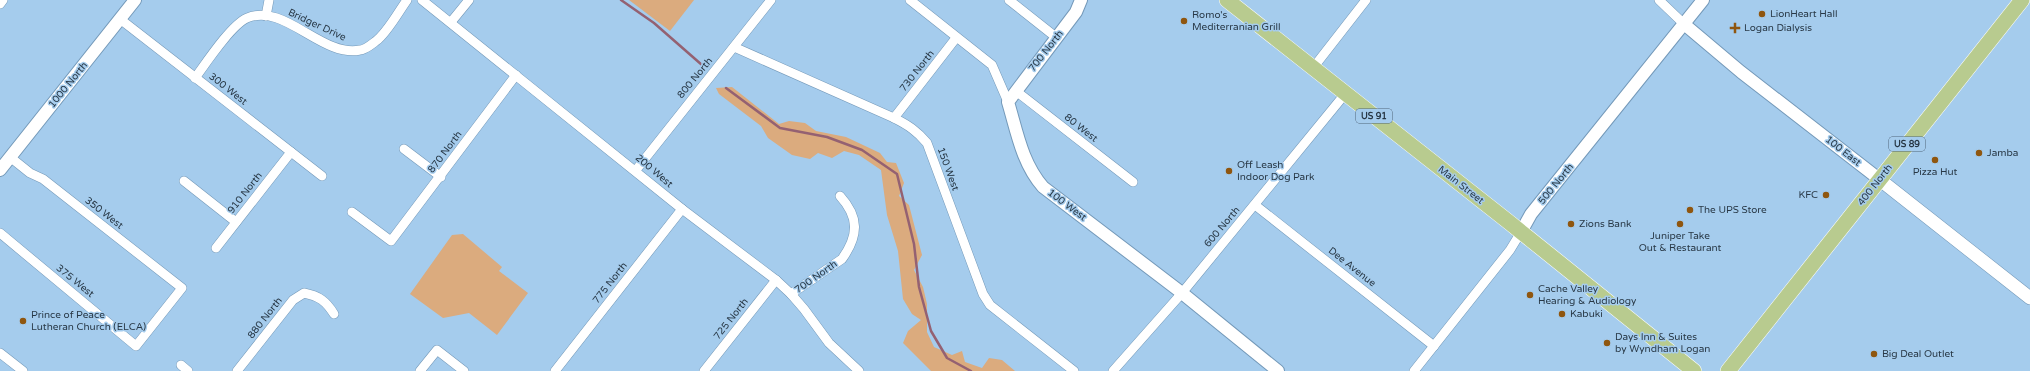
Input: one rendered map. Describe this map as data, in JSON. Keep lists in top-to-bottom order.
{
  "streets": {
    "main road": [
      "US 91",
      "US 89",
      "100 East",
      "Main Street",
      "400 North"
    ],
    "street": [
      "Bridger Drive",
      "700 North",
      "730 North",
      "800 North",
      "1000 North",
      "300 West",
      "80 West",
      "870 North",
      "150 West",
      "200 West",
      "500 North",
      "910 North",
      "100 West",
      "350 West",
      "600 North",
      "Dee Avenue",
      "375 West",
      "775 North",
      "880 North",
      "725 North"
    ]
  },
  "crossings": [
    ["Bridger Drive", "300 West"],
    ["700 North", "80 West"],
    ["700 North", "200 West"],
    ["700 North", "100 West"],
    ["730 North", "150 West"],
    ["730 North", "100 West"],
    ["800 North", "150 West"],
    ["800 North", "200 West"],
    ["1000 North", "300 West"],
    ["1000 North", "350 West"],
    ["300 West", "910 North"],
    ["100 East", "500 North"],
    ["100 East", "400 North"],
    ["870 North", "200 West"],
    ["200 West", "775 North"],
    ["200 West", "725 North"],
    ["500 North", "Main Street"],
    ["500 North", "Dee Avenue"],
    ["Main Street", "600 North"],
    ["100 West", "600 North"],
    ["350 West", "375 West"],
    ["600 North", "Dee Avenue"]
  ],
  "places": {
    "other": [
      "LionHeart Hall",
      "Romo's Mediterranian Grill",
      "Jamba",
      "Pizza Hut",
      "Off Leash Indoor Dog Park",
      "KFC",
      "The UPS Store",
      "Zions Bank",
      "Juniper Take Out & Restaurant",
      "Cache Valley Hearing & Audiology",
      "Kabuki",
      "Prince of Peace Lutheran Church (ELCA)",
      "Days Inn & Suites by Wyndham Logan",
      "Big Deal Outlet"
    ],
    "health": ["Logan Dialysis"]
  }
}
